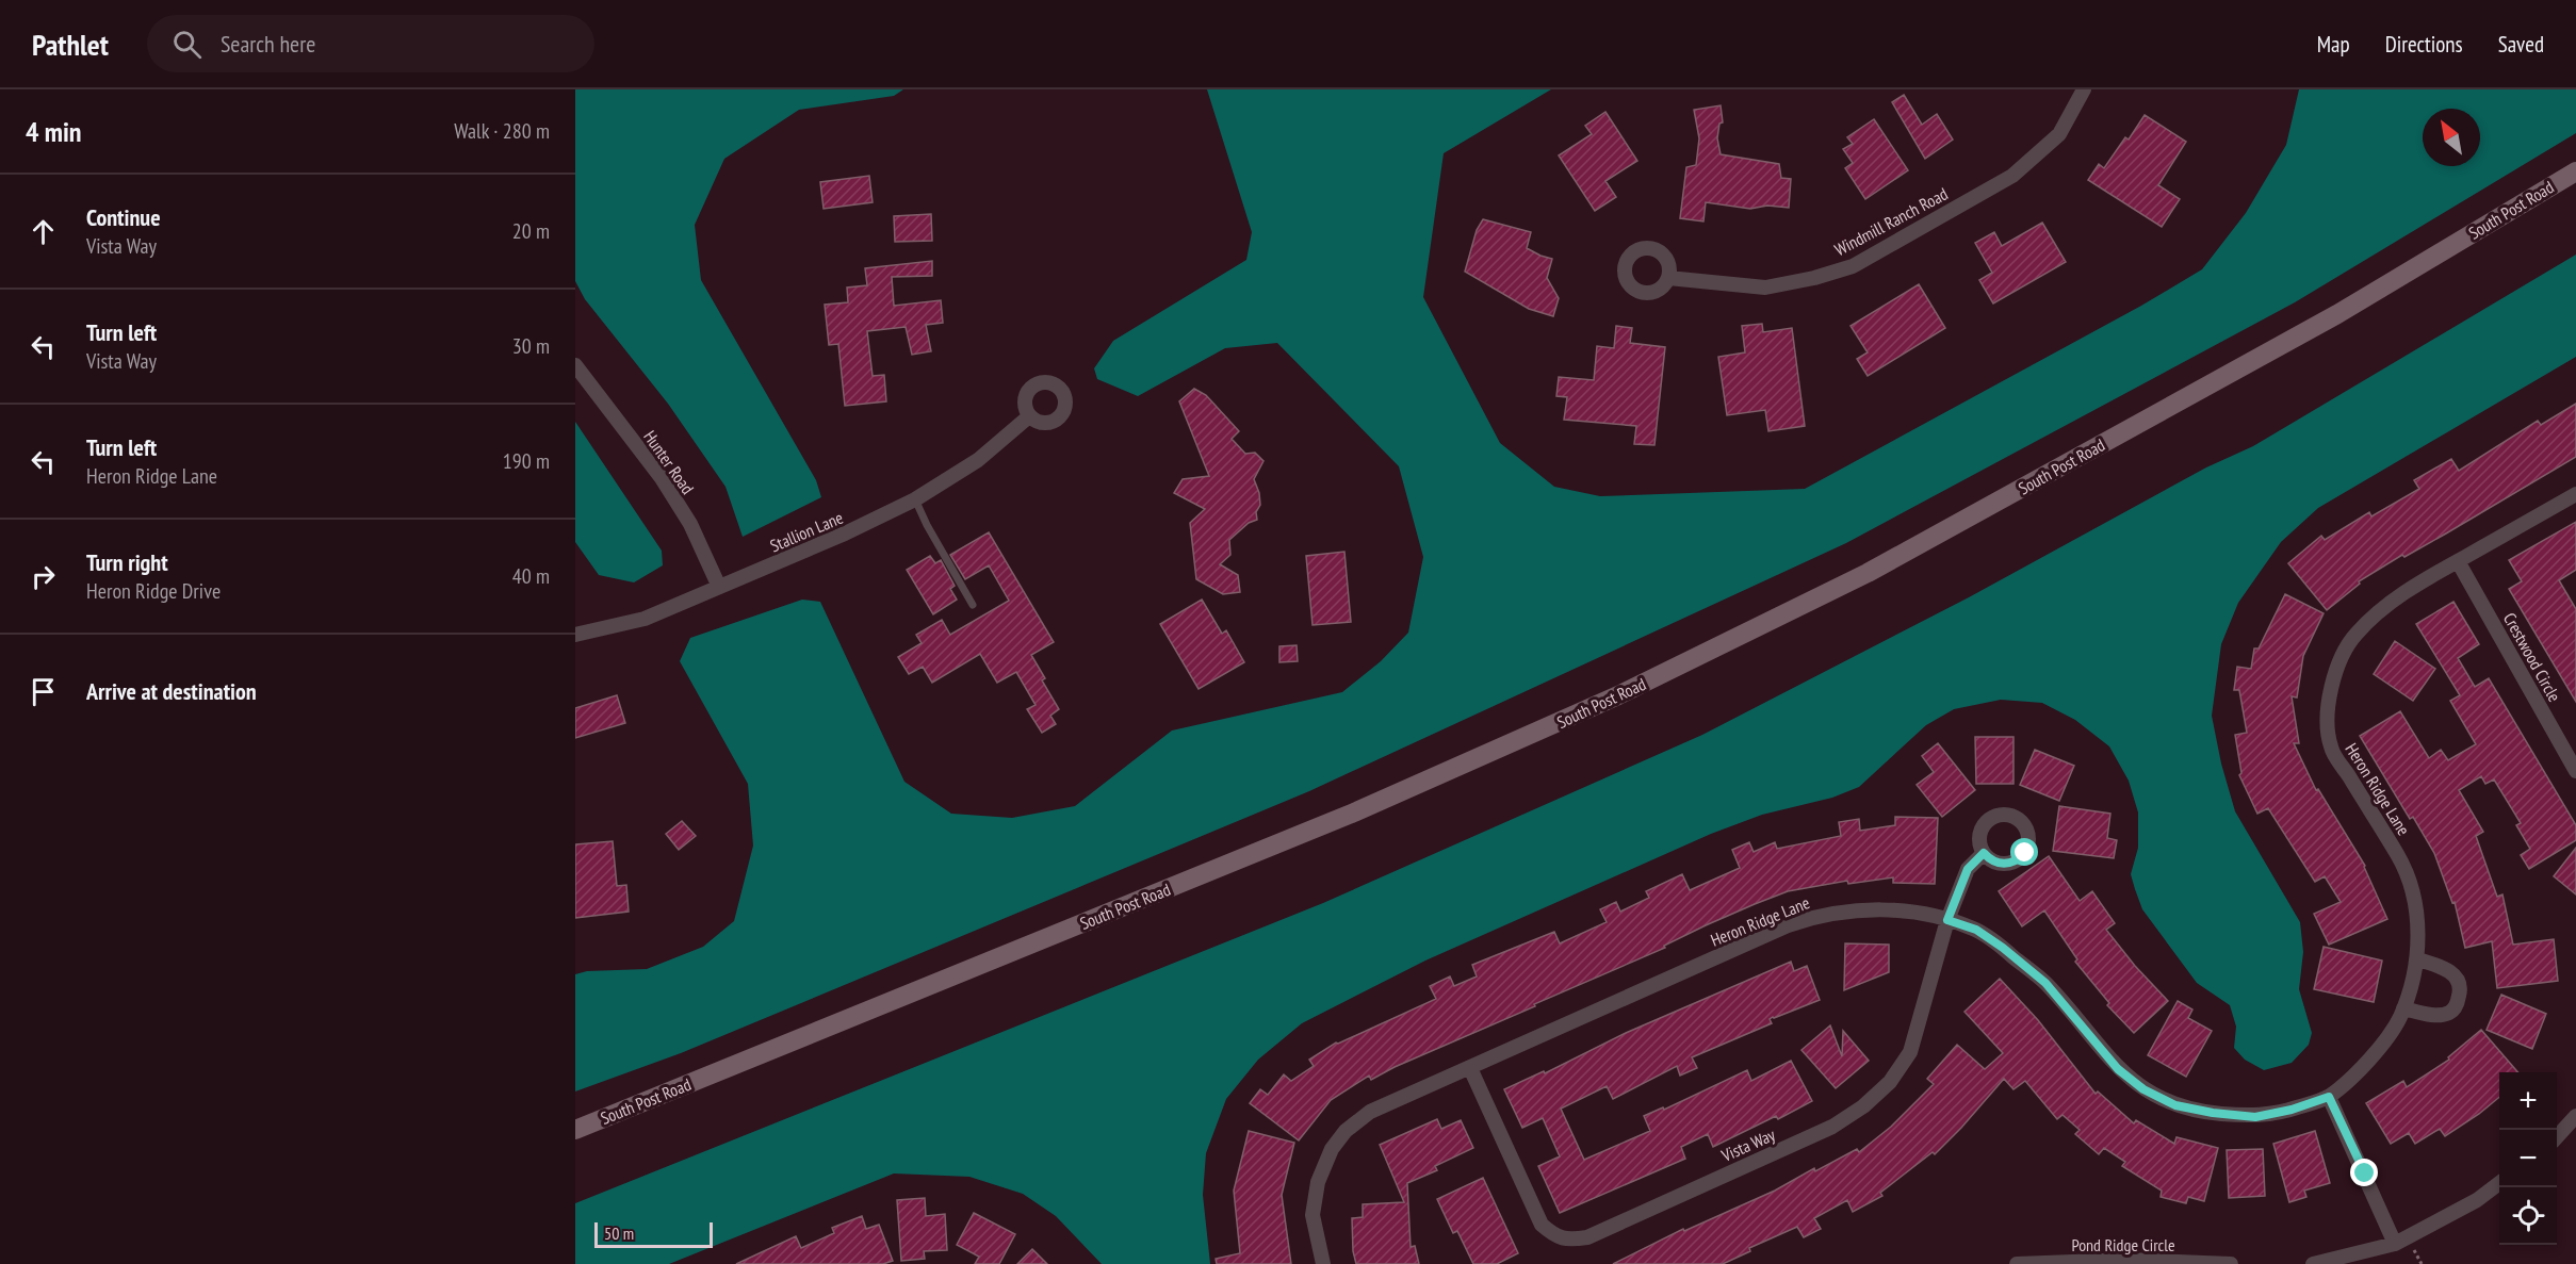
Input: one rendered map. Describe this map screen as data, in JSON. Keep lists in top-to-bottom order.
{
  "streets": {
    "street": [
      "South Post Road",
      "Windmill Ranch Road",
      "Hunter Road",
      "Stallion Lane",
      "Crestwood Circle",
      "Heron Ridge Lane",
      "Vista Way",
      "Pond Ridge Circle"
    ]
  },
  "crossings": [
    ["Hunter Road", "Stallion Lane"],
    ["Crestwood Circle", "Heron Ridge Lane"],
    ["Heron Ridge Lane", "Vista Way"]
  ],
  "scale_bar": "50 m",
  "north": "top left",
  "page": {
    "header": "Pathlet",
    "search": "Search here",
    "nav": ["Map", "Directions", "Saved"],
    "heading": ["4 min", "Walk · 280 m"],
    "list": [
      ["Continue", "Vista Way", "20 m"],
      ["Turn left", "Vista Way", "30 m"],
      ["Turn left", "Heron Ridge Lane", "190 m"],
      ["Turn right", "Heron Ridge Drive", "40 m"],
      "Arrive at destination"
    ],
    "map_buttons": ["+", "−"],
    "scale": "50 m"
  }
}
